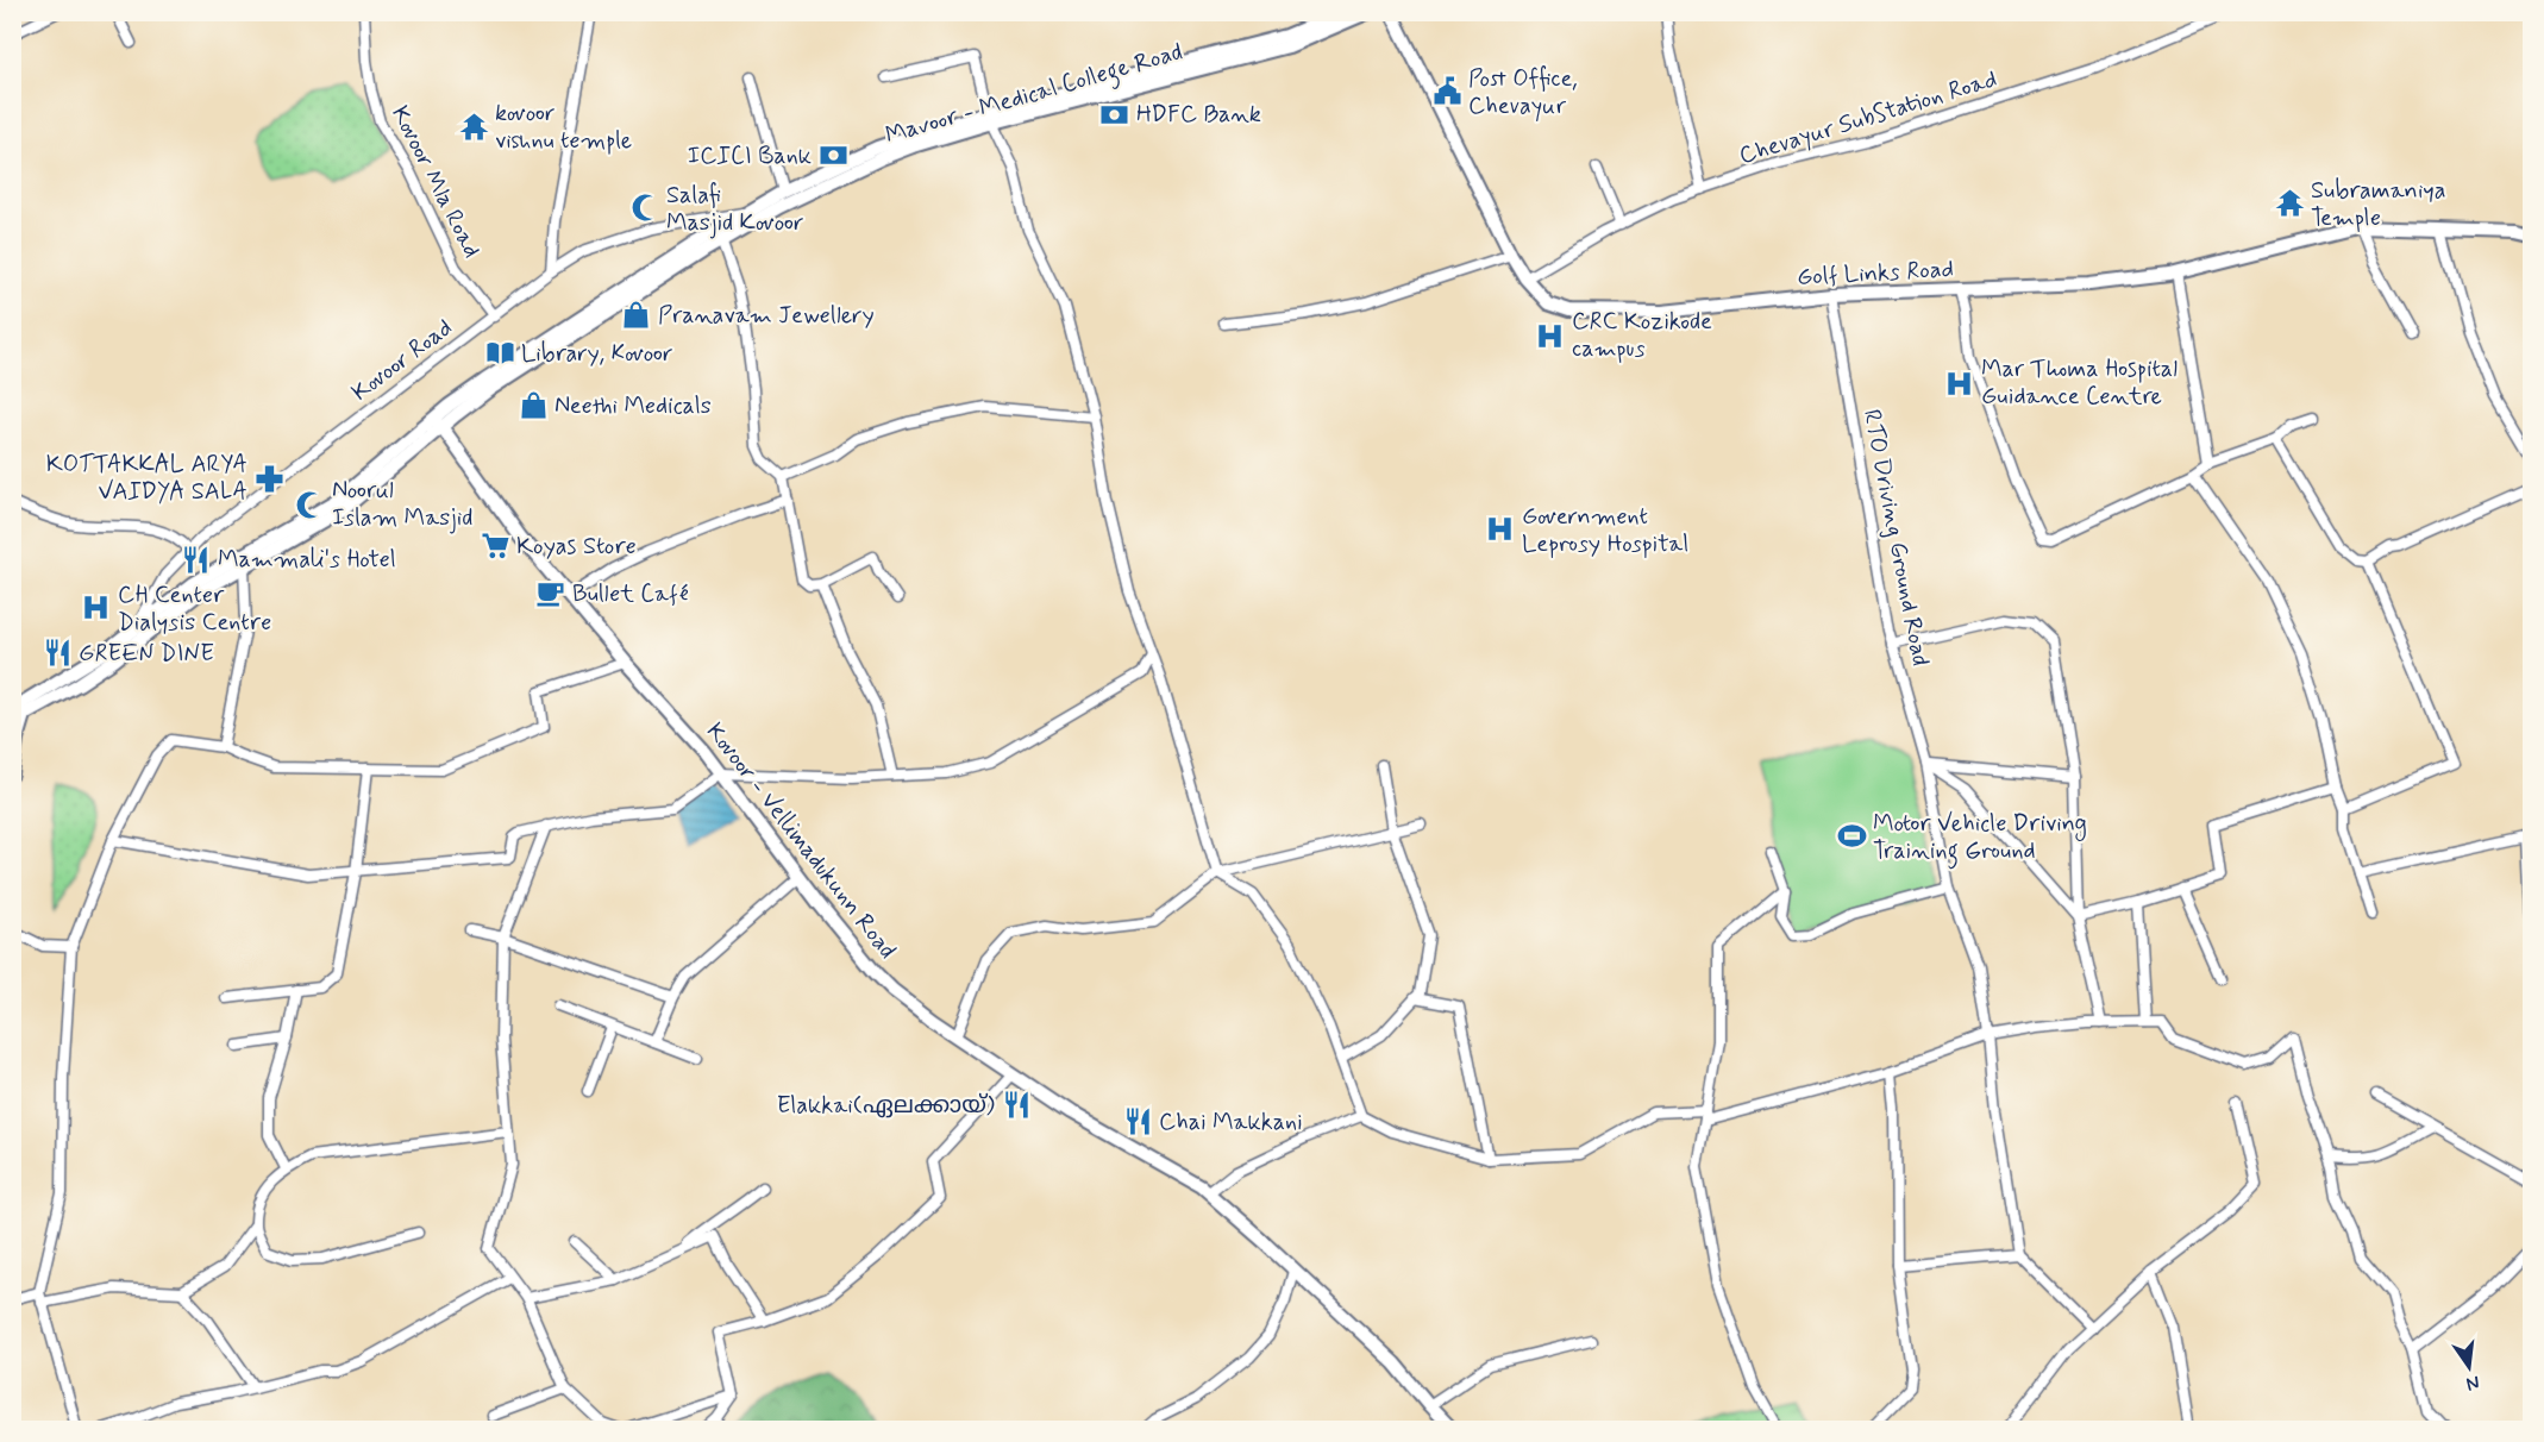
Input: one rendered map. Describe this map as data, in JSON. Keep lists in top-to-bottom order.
{
  "streets": {
    "main road": ["Mavoor - Medical College Road", "Golf Links Road", "Kovoor - Vellimadukunn Road"],
    "street": [
      "Chevayur SubStation Road",
      "Kovoor Mla Road",
      "Kovoor Road",
      "RTO Driving Ground Road"
    ]
  },
  "crossings": [
    ["Mavoor - Medical College Road", "Kovoor Road"],
    ["Mavoor - Medical College Road", "Kovoor - Vellimadukunn Road"],
    ["Chevayur SubStation Road", "Golf Links Road"],
    ["Kovoor Mla Road", "Kovoor Road"],
    ["Golf Links Road", "RTO Driving Ground Road"]
  ],
  "places": {
    "public building": ["Post Office, Chevayur"],
    "bank": ["HDFC Bank", "ICICI Bank"],
    "temple": ["kovoor vishnu temple", "Subramaniya Temple"],
    "mosque": ["Salafi Masjid Kovoor", "Noorul Islam Masjid"],
    "shop": ["Pranavam Jewellery", "Neethi Medicals"],
    "hospital": [
      "CRC Kozikode campus",
      "Mar Thoma Hospital Guidance Centre",
      "Government Leprosy Hospital",
      "CH Center Dialysis Centre"
    ],
    "library": ["Library, Kovoor"],
    "pharmacy": ["KOTTAKKAL ARYA VAIDYA SALA"],
    "supermarket": ["Koyas Store"],
    "restaurant": [
      "Mammali's Hotel",
      "GREEN DINE",
      "Elakkai(ഏലക്കായ്)",
      "Chai Makkani"
    ],
    "cafe": ["Bullet Café"],
    "sports": ["Motor Vehicle Driving Training Ground"]
  },
  "north": "bottom"
}
